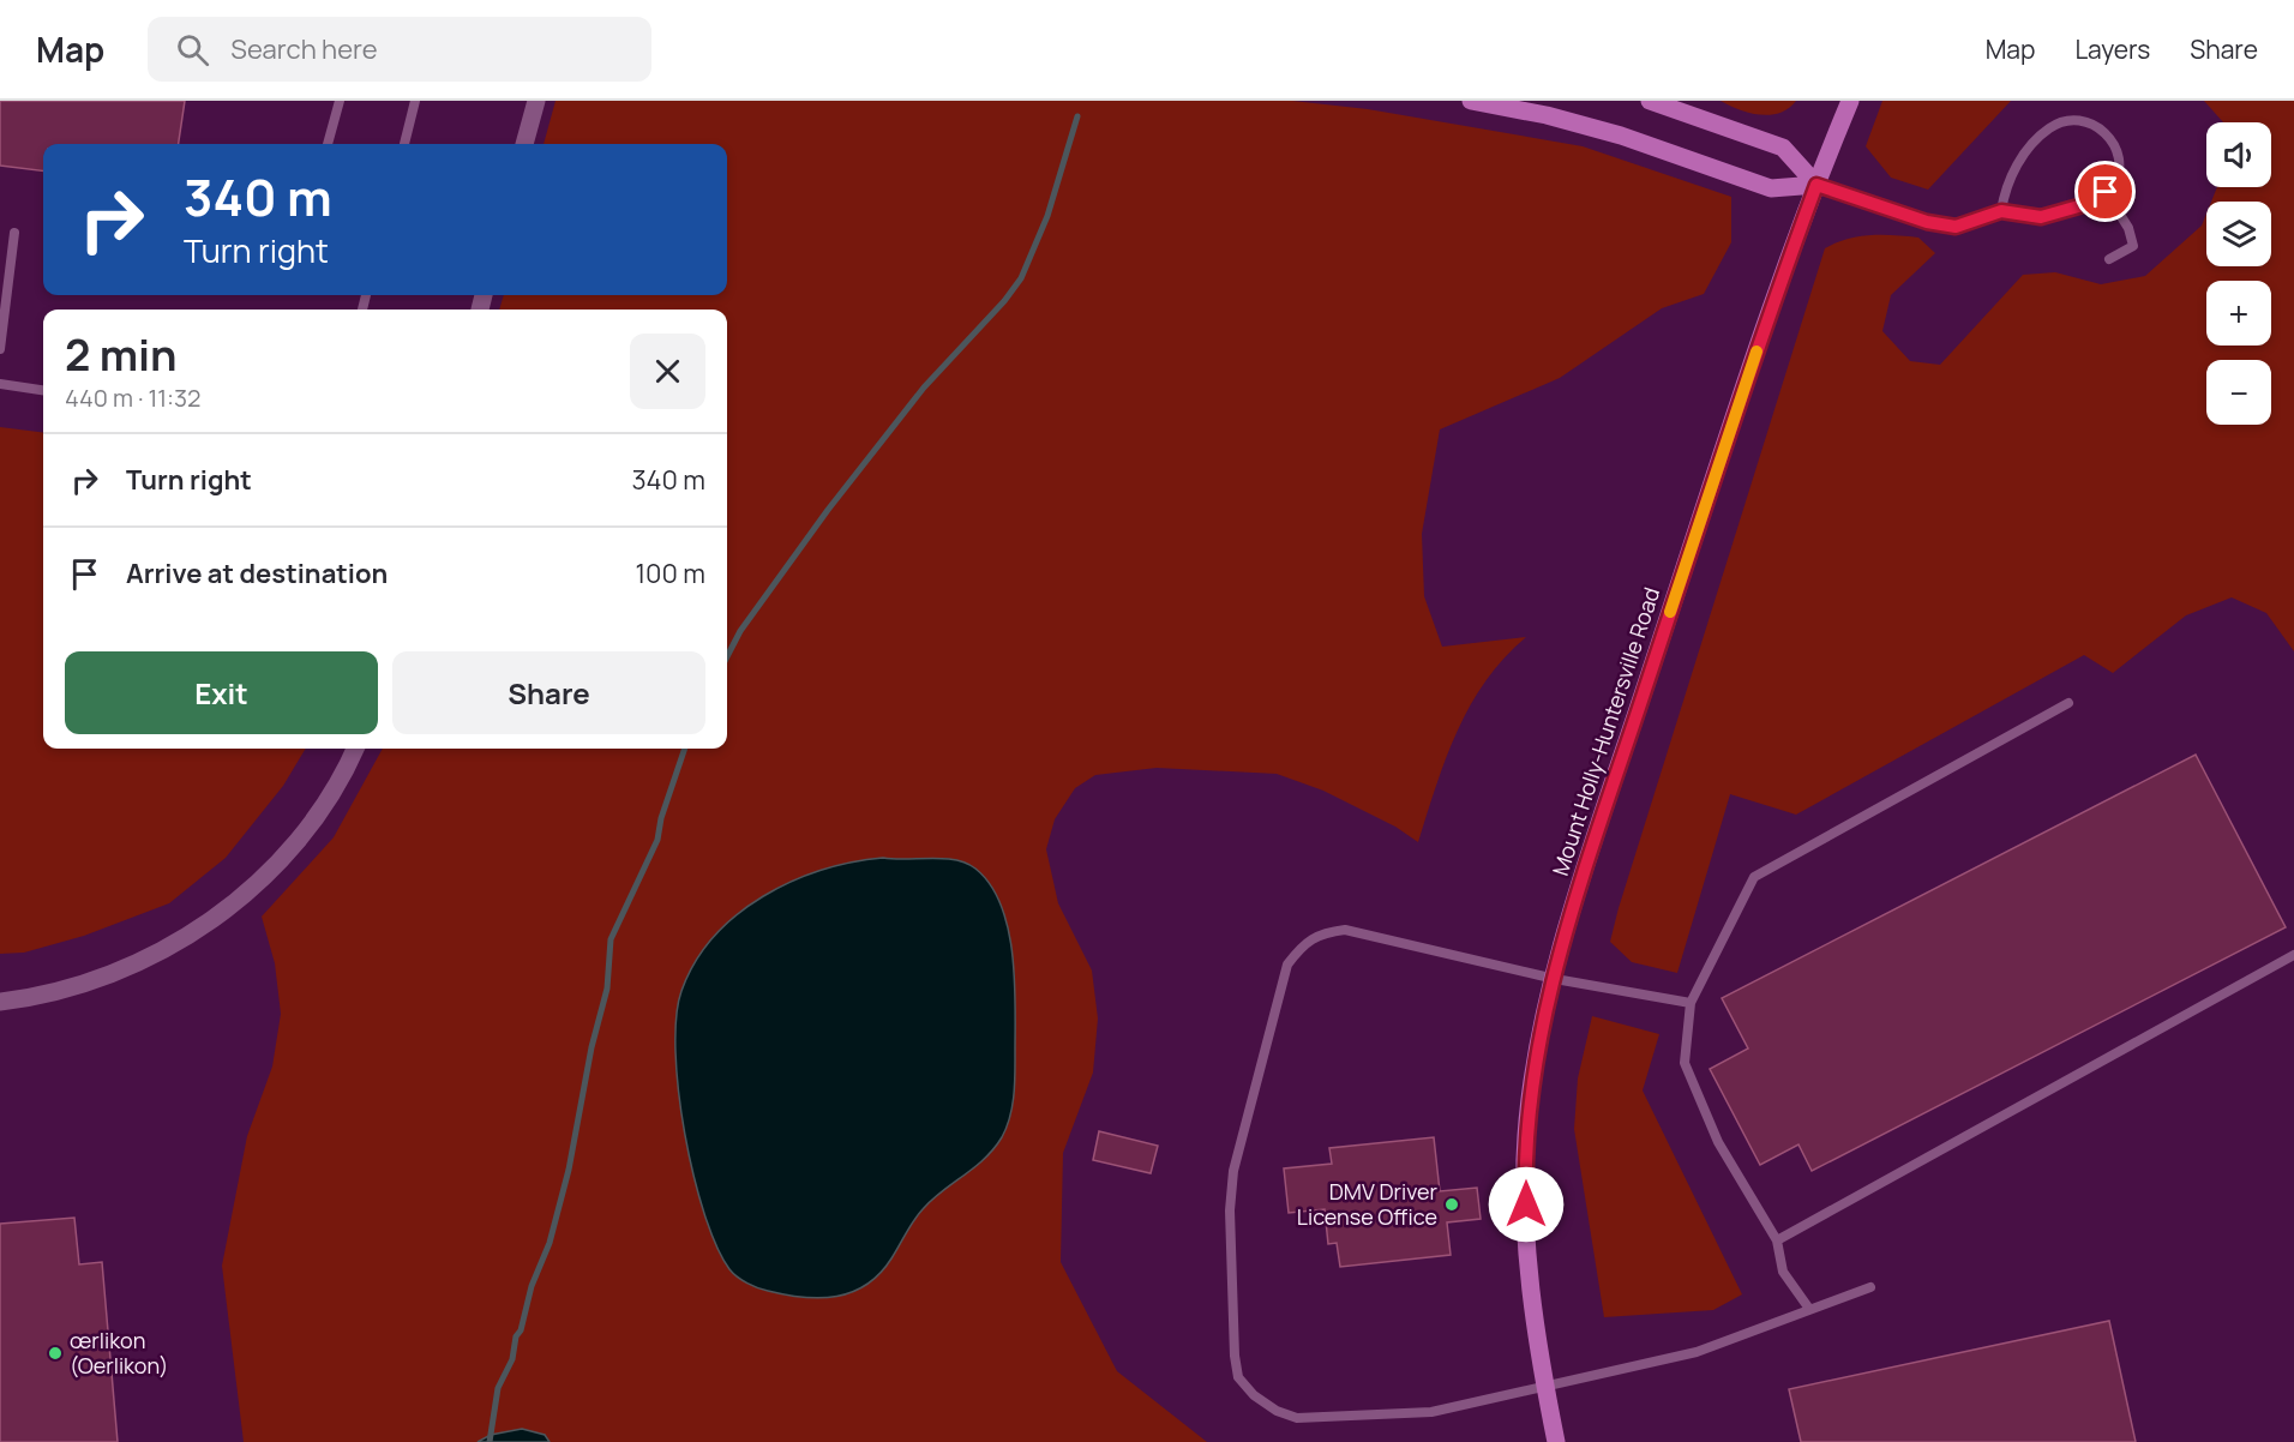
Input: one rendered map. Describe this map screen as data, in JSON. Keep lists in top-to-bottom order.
{
  "streets": {
    "main road": ["Mount Holly-Huntersville Road"]
  },
  "places": ["DMV Driver License Office", "œrlikon (Oerlikon)"],
  "page": {
    "header": "Map",
    "search": "Search here",
    "nav": ["Map", "Layers", "Share"],
    "map_buttons": ["+", "−"],
    "turn": ["340 m", "Turn right"],
    "heading": ["2 min", "440 m · 11:32"],
    "list": [
      {
        "name": "Turn right",
        "value": "340 m"
      },
      {
        "name": "Arrive at destination",
        "value": "100 m"
      }
    ],
    "buttons": ["Exit", "Share"]
  }
}
